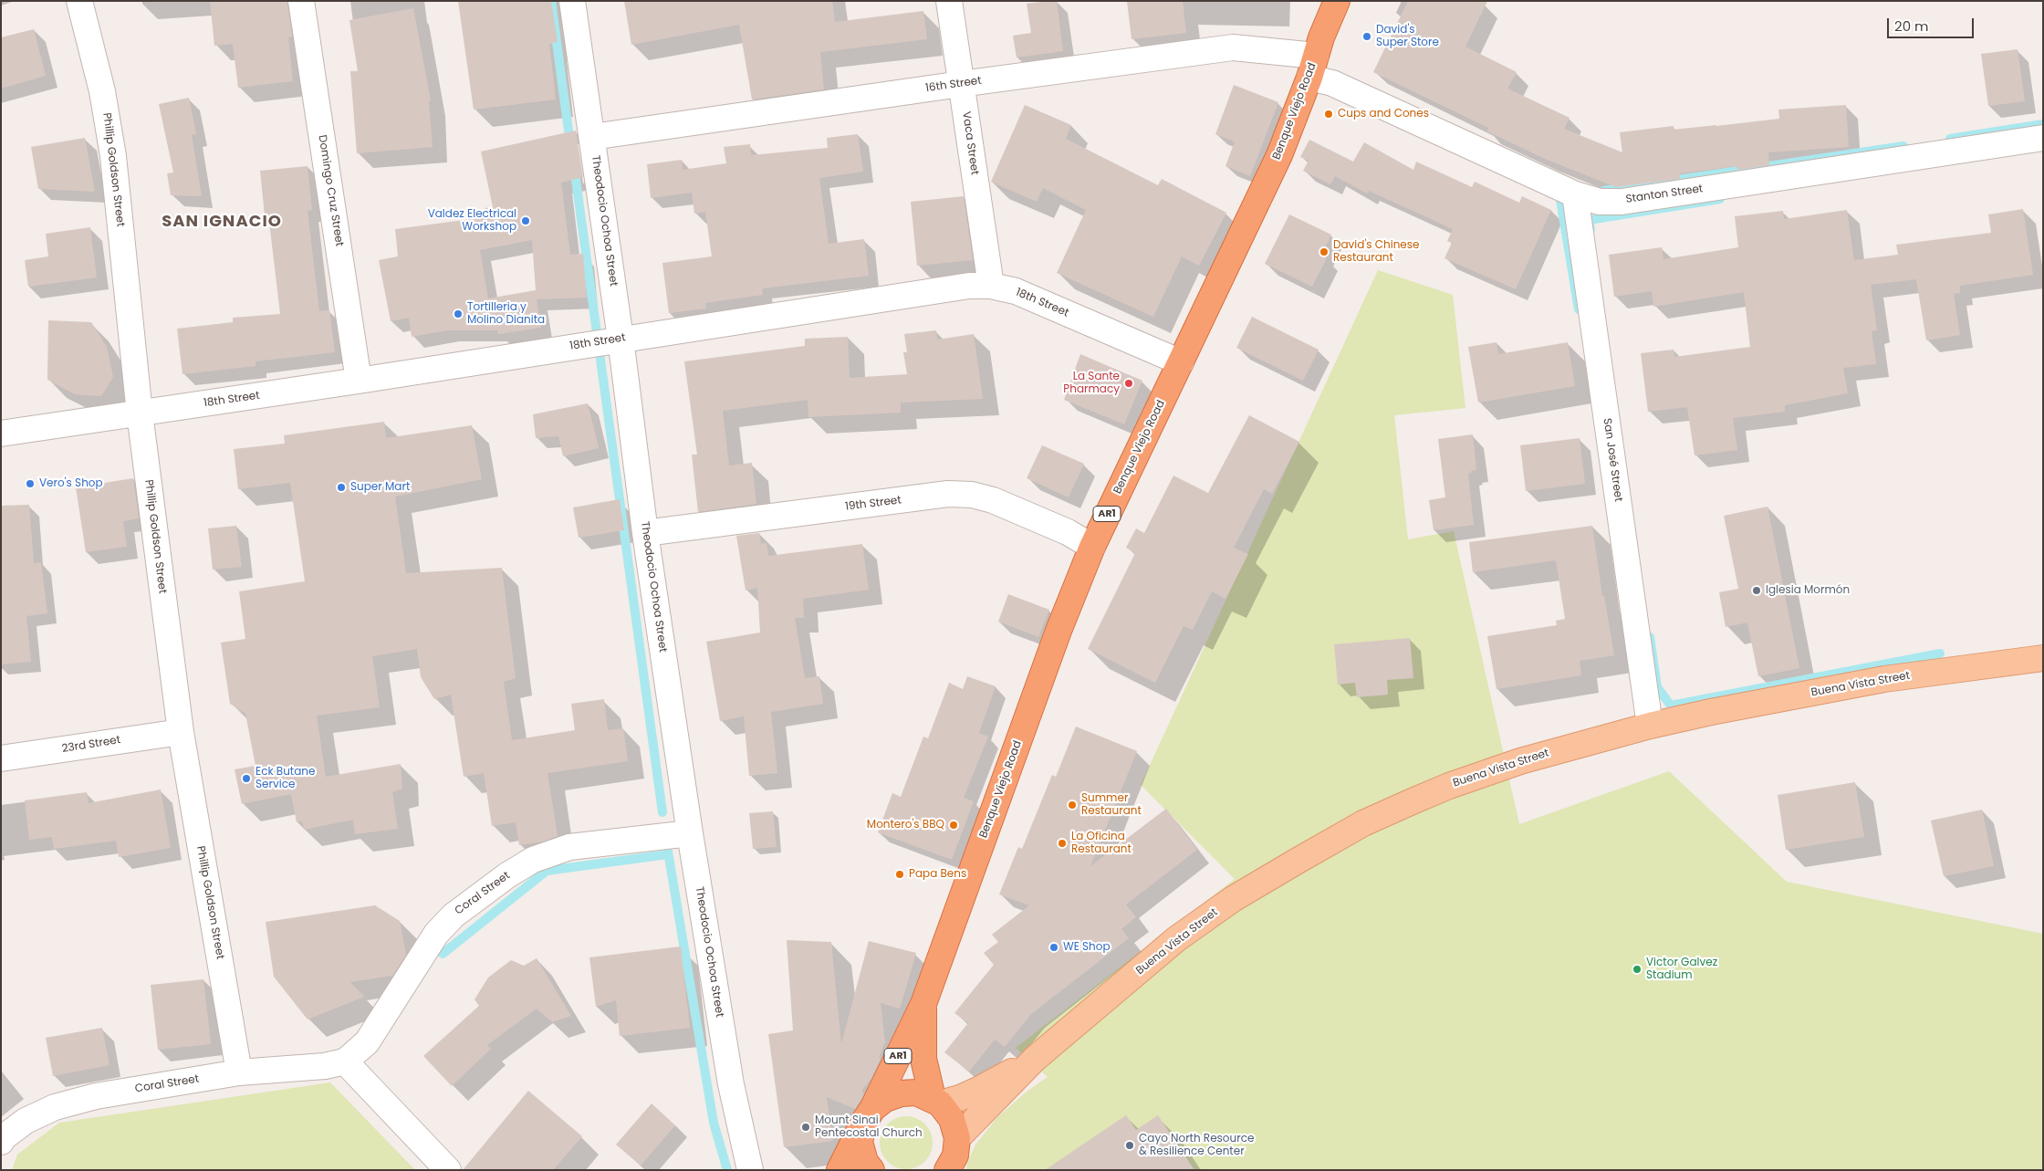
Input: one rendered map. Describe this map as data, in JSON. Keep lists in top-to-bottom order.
{
  "streets": {
    "highway": ["Benque Viejo Road", "AR1"],
    "main road": ["Buena Vista Street"],
    "street": [
      "16th Street",
      "Vaca Street",
      "Phillip Goldson Street",
      "Domingo Cruz Street",
      "Stanton Street",
      "Theodocio Ochoa Street",
      "18th Street",
      "San José Street",
      "19th Street",
      "23rd Street",
      "Coral Street"
    ]
  },
  "crossings": [
    ["16th Street", "Benque Viejo Road"],
    ["16th Street", "Vaca Street"],
    ["16th Street", "Stanton Street"],
    ["16th Street", "Theodocio Ochoa Street"],
    ["16th Street", "AR1"],
    ["Benque Viejo Road", "Stanton Street"],
    ["Benque Viejo Road", "18th Street"],
    ["Benque Viejo Road", "19th Street"],
    ["Benque Viejo Road", "AR1"],
    ["Benque Viejo Road", "Buena Vista Street"],
    ["Vaca Street", "18th Street"],
    ["Phillip Goldson Street", "18th Street"],
    ["Phillip Goldson Street", "23rd Street"],
    ["Phillip Goldson Street", "Coral Street"],
    ["Domingo Cruz Street", "18th Street"],
    ["Stanton Street", "San José Street"],
    ["Stanton Street", "AR1"],
    ["Theodocio Ochoa Street", "18th Street"],
    ["Theodocio Ochoa Street", "19th Street"],
    ["Theodocio Ochoa Street", "Coral Street"],
    ["San José Street", "Buena Vista Street"]
  ],
  "districts": ["SAN IGNACIO"],
  "places": [
    "David's Super Store",
    "Cups and Cones",
    "Valdez Electrical Workshop",
    "David's Chinese Restaurant",
    "Tortilleria y Molino Dianita",
    "La Sante Pharmacy",
    "Vero's Shop",
    "Super Mart",
    "Iglesia Mormón",
    "Eck Butane Service",
    "Summer Restaurant",
    "Montero's BBQ",
    "La Oficina Restaurant",
    "Papa Bens",
    "WE Shop",
    "Victor Galvez Stadium",
    "Mount Sinai Pentecostal Church",
    "Cayo North Resource & Resilience Center"
  ],
  "scale_bar": "20 m"
}
